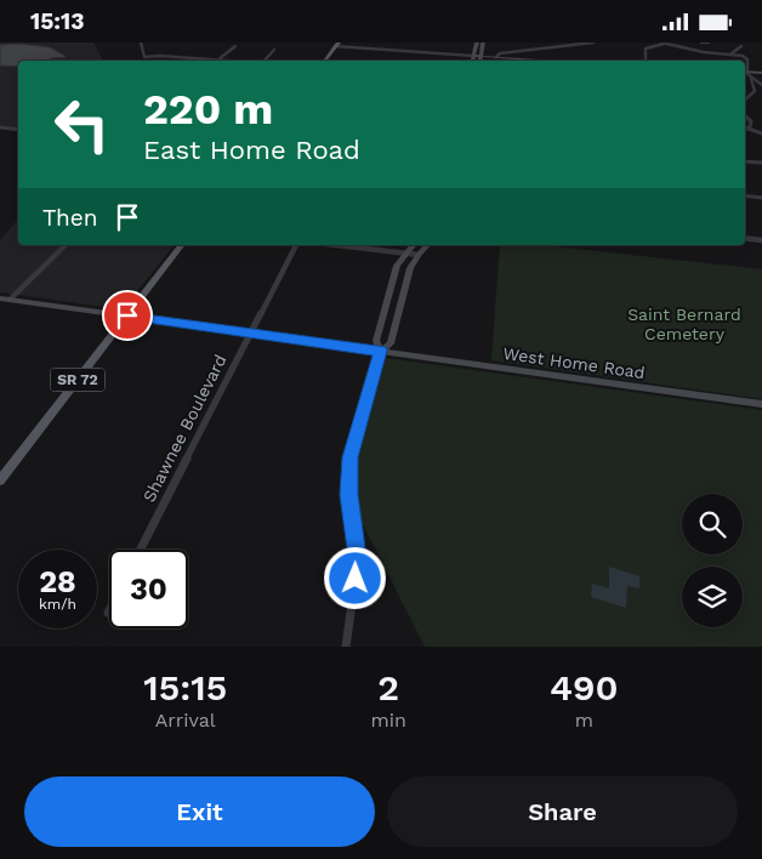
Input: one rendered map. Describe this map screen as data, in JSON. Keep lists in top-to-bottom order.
{
  "streets": {
    "main road": ["SR 72"],
    "street": ["West Home Road", "Shawnee Boulevard"]
  },
  "crossings": [
    ["West Home Road", "SR 72"],
    ["West Home Road", "Shawnee Boulevard"]
  ],
  "parks": ["Saint Bernard Cemetery"],
  "page": {
    "status": "15:13",
    "turn": ["220 m", "East Home Road"],
    "then": "Then",
    "speed": "28 km/h",
    "limit": "30",
    "eta": [
      "15:15",
      "Arrival",
      "2",
      "min",
      "490",
      "m"
    ],
    "buttons": ["Exit", "Share"]
  }
}
